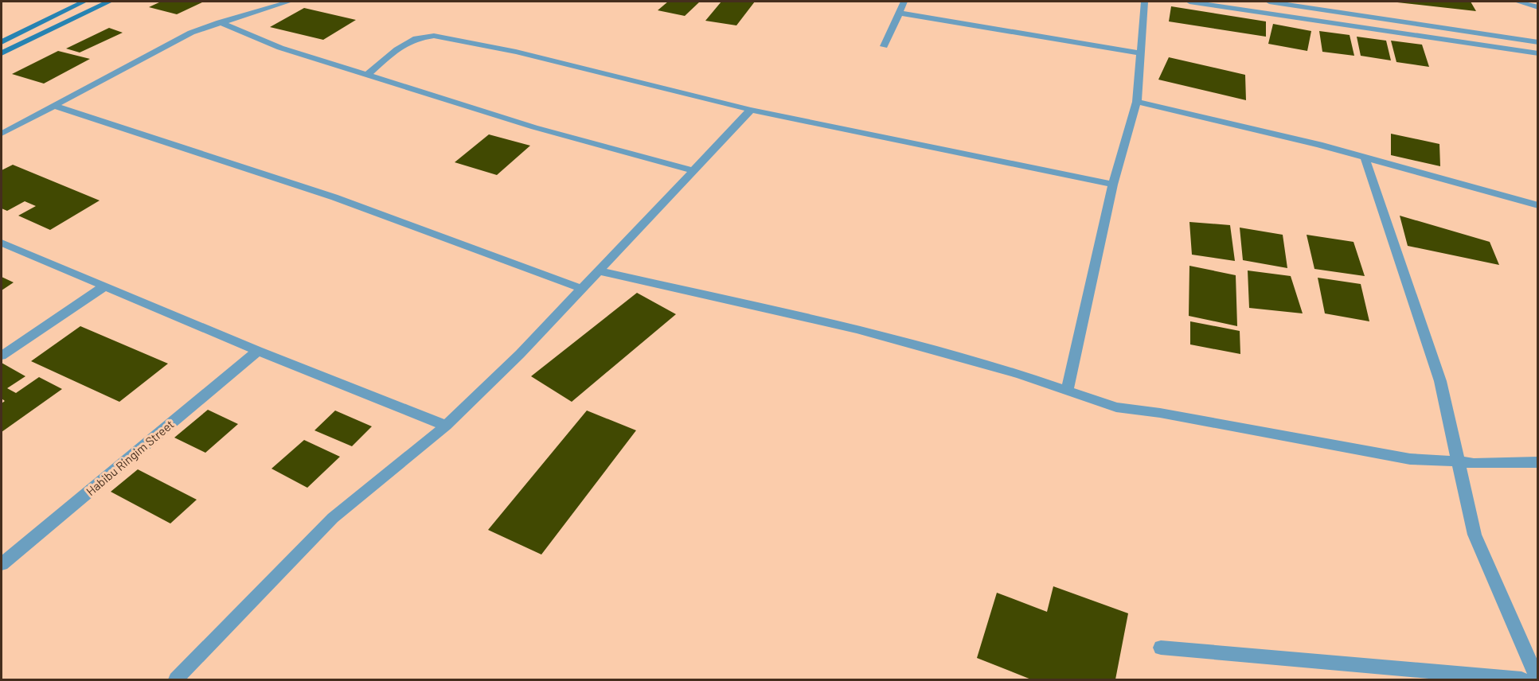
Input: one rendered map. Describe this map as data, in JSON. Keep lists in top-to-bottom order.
{
  "streets": {
    "street": ["Habibu Ringim Street"]
  }
}
